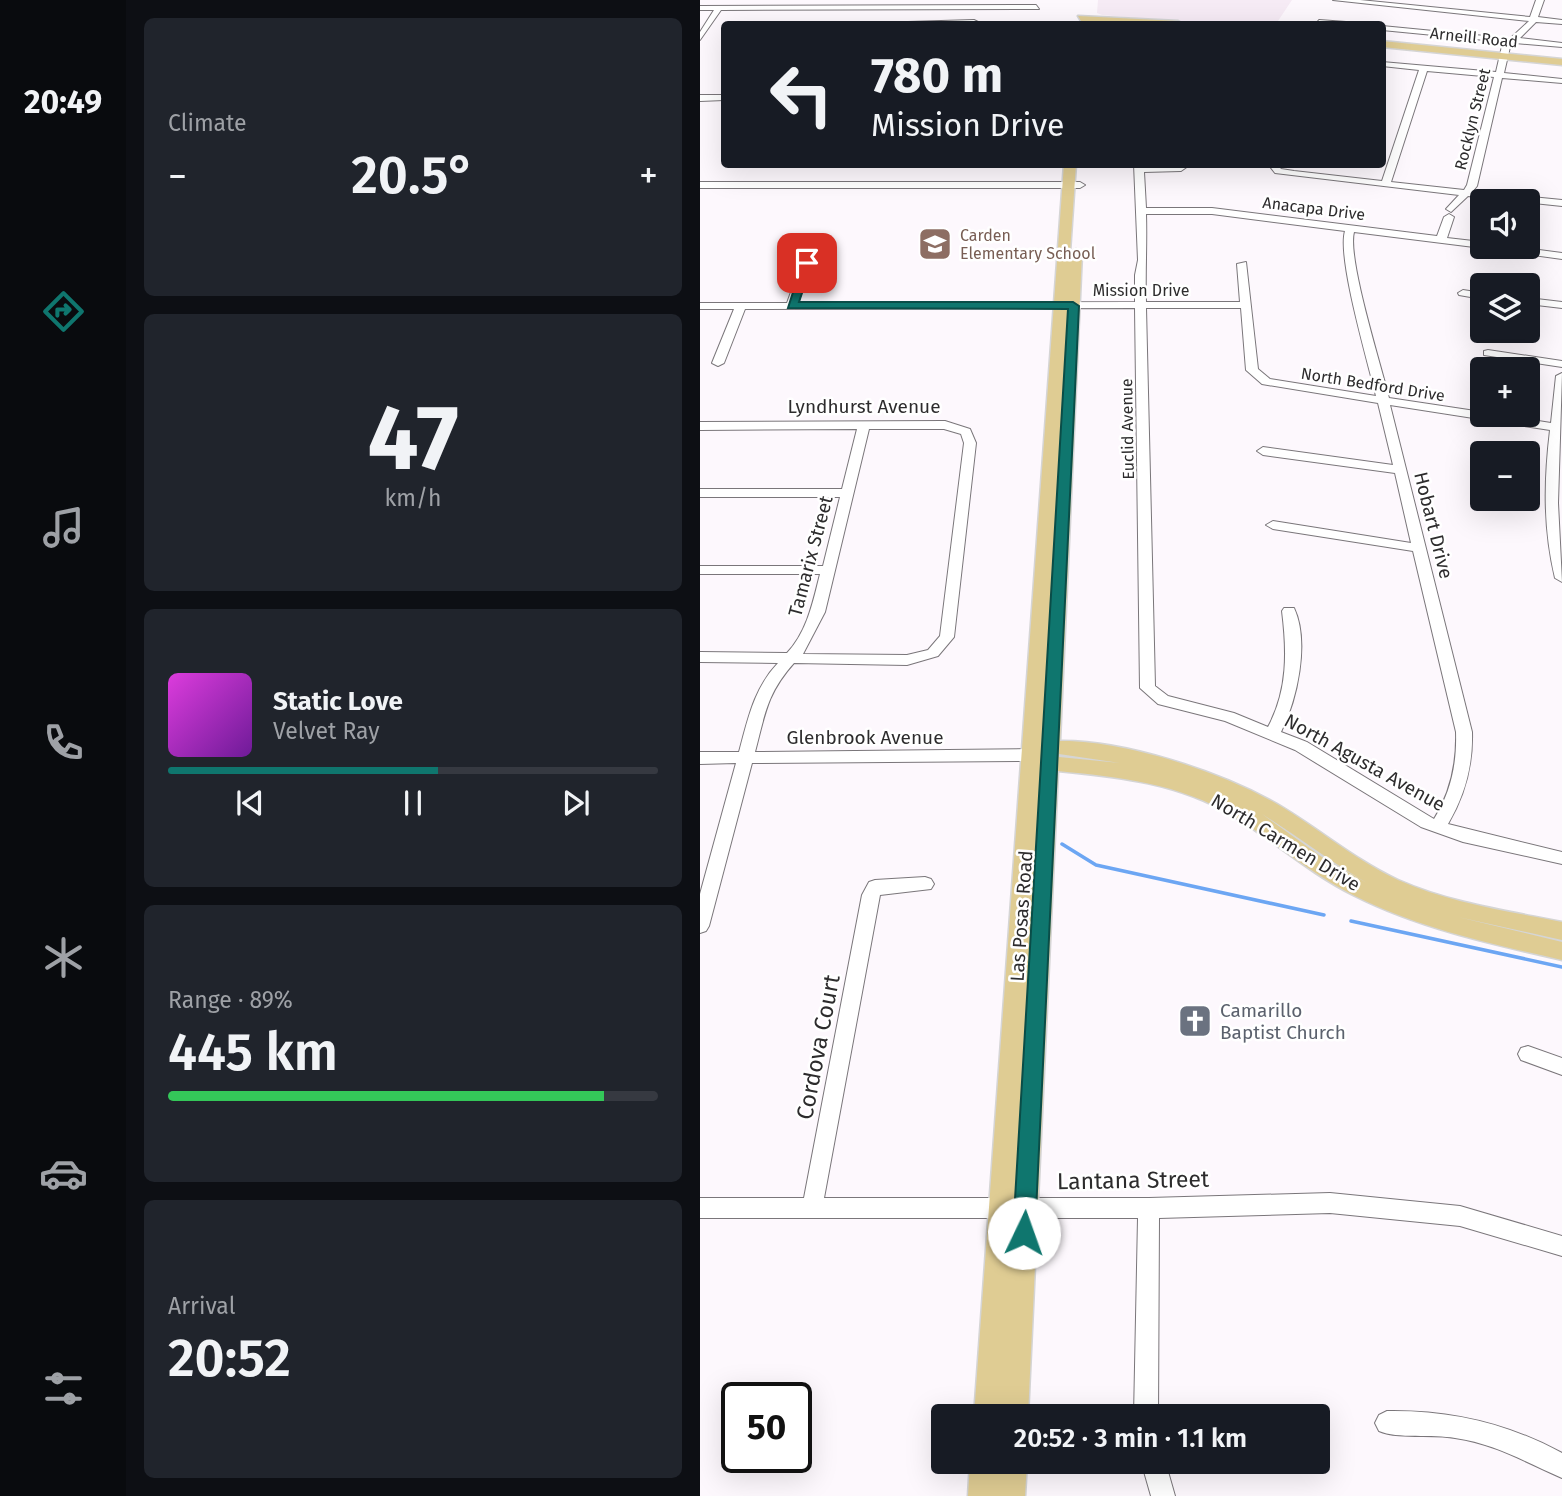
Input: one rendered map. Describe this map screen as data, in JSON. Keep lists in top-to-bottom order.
{
  "streets": {
    "main road": ["Arneill Road", "North Carmen Drive", "Las Posas Road"],
    "street": [
      "Rocklyn Street",
      "Anacapa Drive",
      "Mission Drive",
      "North Bedford Drive",
      "Lyndhurst Avenue",
      "Euclid Avenue",
      "Hobart Drive",
      "Tamarix Street",
      "Glenbrook Avenue",
      "North Agusta Avenue",
      "Cordova Court",
      "Lantana Street"
    ]
  },
  "crossings": [
    ["Arneill Road", "Rocklyn Street"],
    ["Rocklyn Street", "Anacapa Drive"],
    ["Anacapa Drive", "Euclid Avenue"],
    ["Anacapa Drive", "Hobart Drive"],
    ["Mission Drive", "North Bedford Drive"],
    ["Mission Drive", "Euclid Avenue"],
    ["Mission Drive", "Las Posas Road"],
    ["North Bedford Drive", "Hobart Drive"],
    ["Lyndhurst Avenue", "Tamarix Street"],
    ["Euclid Avenue", "North Agusta Avenue"],
    ["Hobart Drive", "North Agusta Avenue"],
    ["Tamarix Street", "Glenbrook Avenue"],
    ["Glenbrook Avenue", "North Carmen Drive"],
    ["Glenbrook Avenue", "Las Posas Road"],
    ["North Carmen Drive", "Las Posas Road"],
    ["Las Posas Road", "Lantana Street"],
    ["Cordova Court", "Lantana Street"]
  ],
  "places": {
    "school or university": ["Carden Elementary School"],
    "church": ["Camarillo Baptist Church"]
  },
  "page": {
    "tabs": "20:49",
    "tile": [
      "Climate",
      ["47", "km/h"],
      ["Range · 89%", "445 km"],
      ["Arrival", "20:52"]
    ],
    "turn": ["780 m", "Mission Drive"],
    "heat": ["−", "20.5°", "+"],
    "map_buttons": ["+", "−"],
    "song": ["Static Love", "Velvet Ray"],
    "limit": "50",
    "trip": "20:52 · 3 min · 1.1 km"
  }
}
